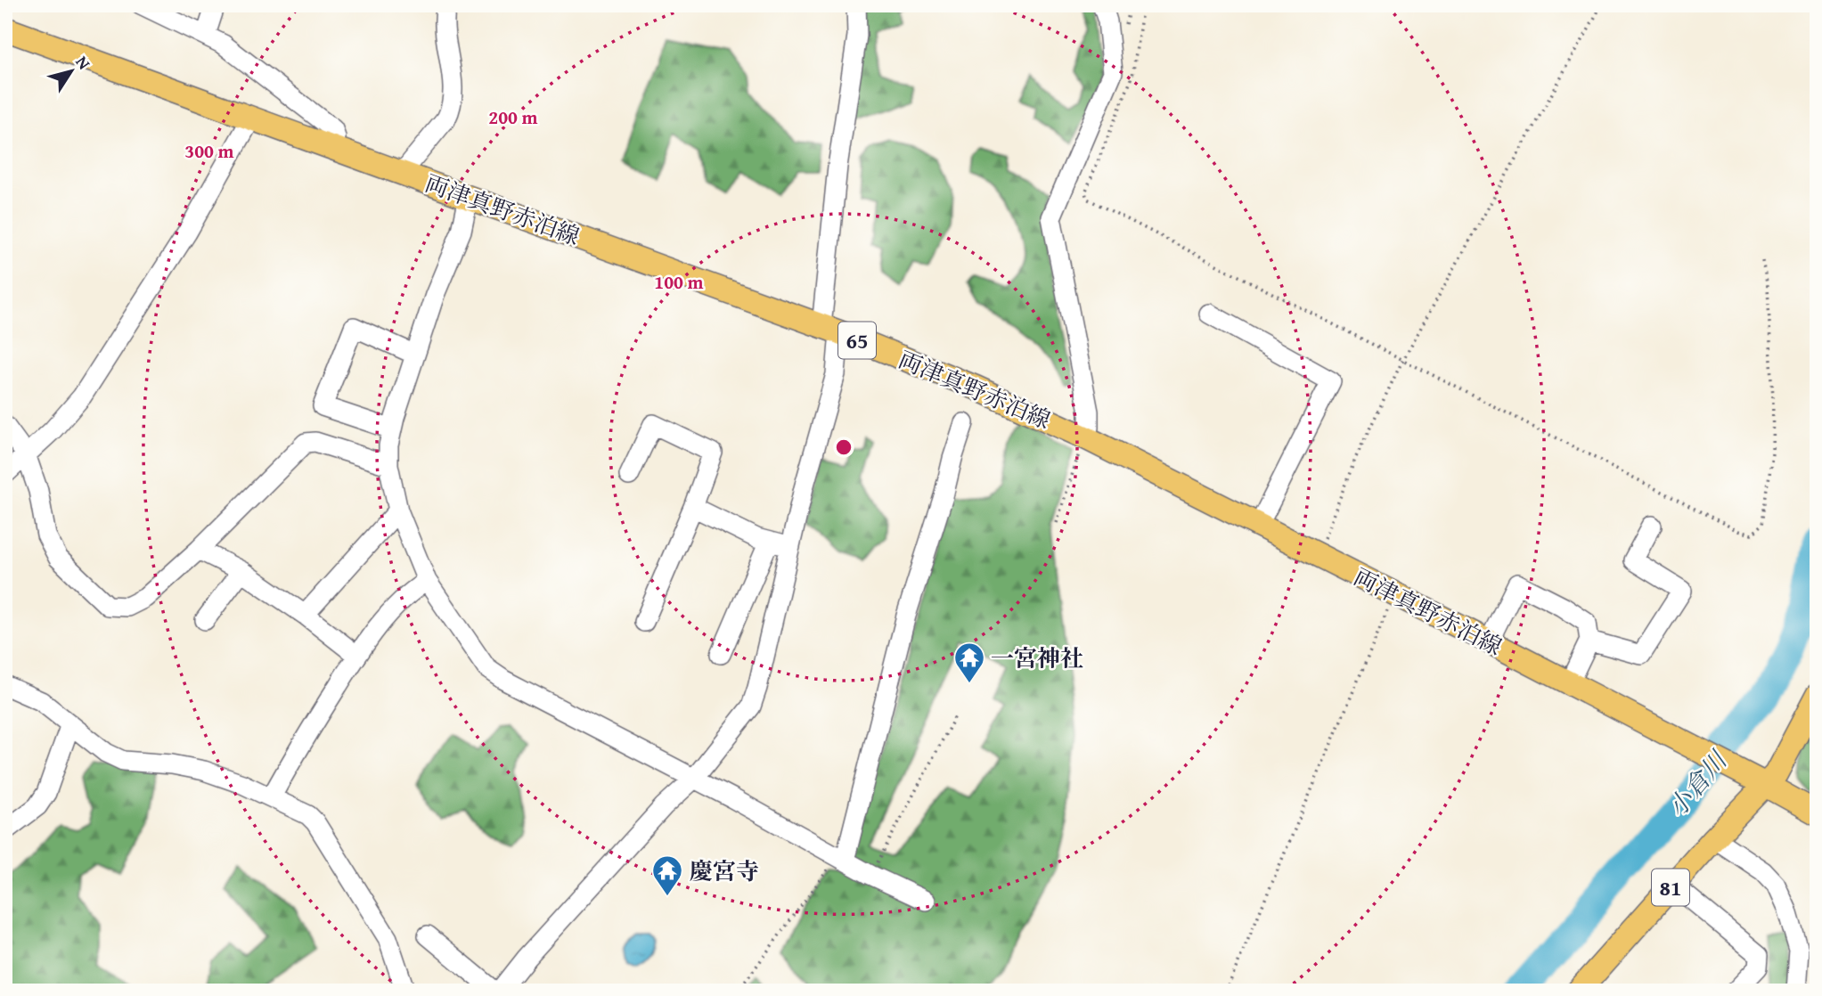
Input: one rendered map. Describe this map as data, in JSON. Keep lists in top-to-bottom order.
{
  "streets": {
    "main road": ["両津真野赤泊線", "65", "81"]
  },
  "crossings": [
    ["両津真野赤泊線", "65"],
    ["両津真野赤泊線", "81"],
    ["65", "81"]
  ],
  "water": ["小倉川"],
  "places": {
    "temple": ["一宮神社", "慶宮寺"]
  },
  "north": "top right",
  "rings": ["200 m", "300 m", "100 m"]
}
